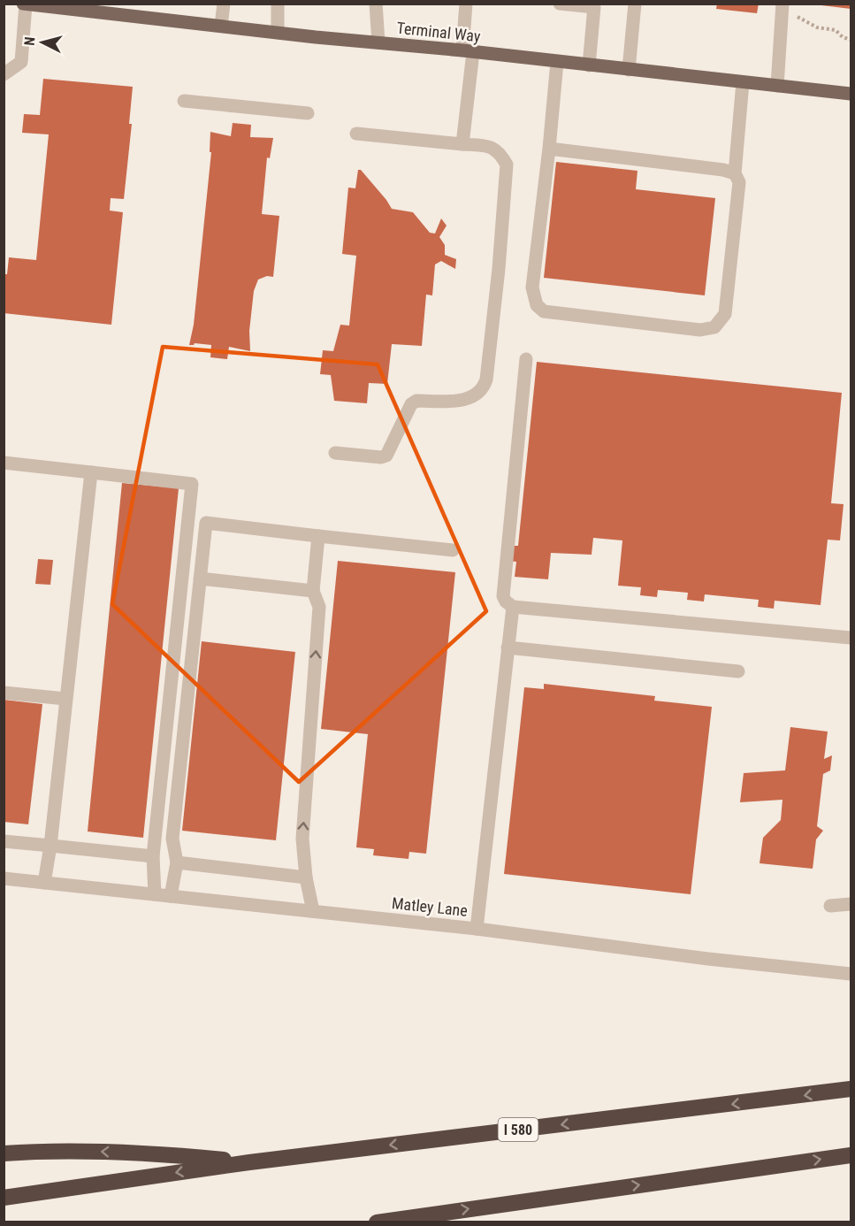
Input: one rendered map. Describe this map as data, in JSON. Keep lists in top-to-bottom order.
{
  "streets": {
    "highway": ["I 580"],
    "main road": ["Terminal Way"],
    "street": ["Matley Lane"]
  },
  "north": "left"
}
